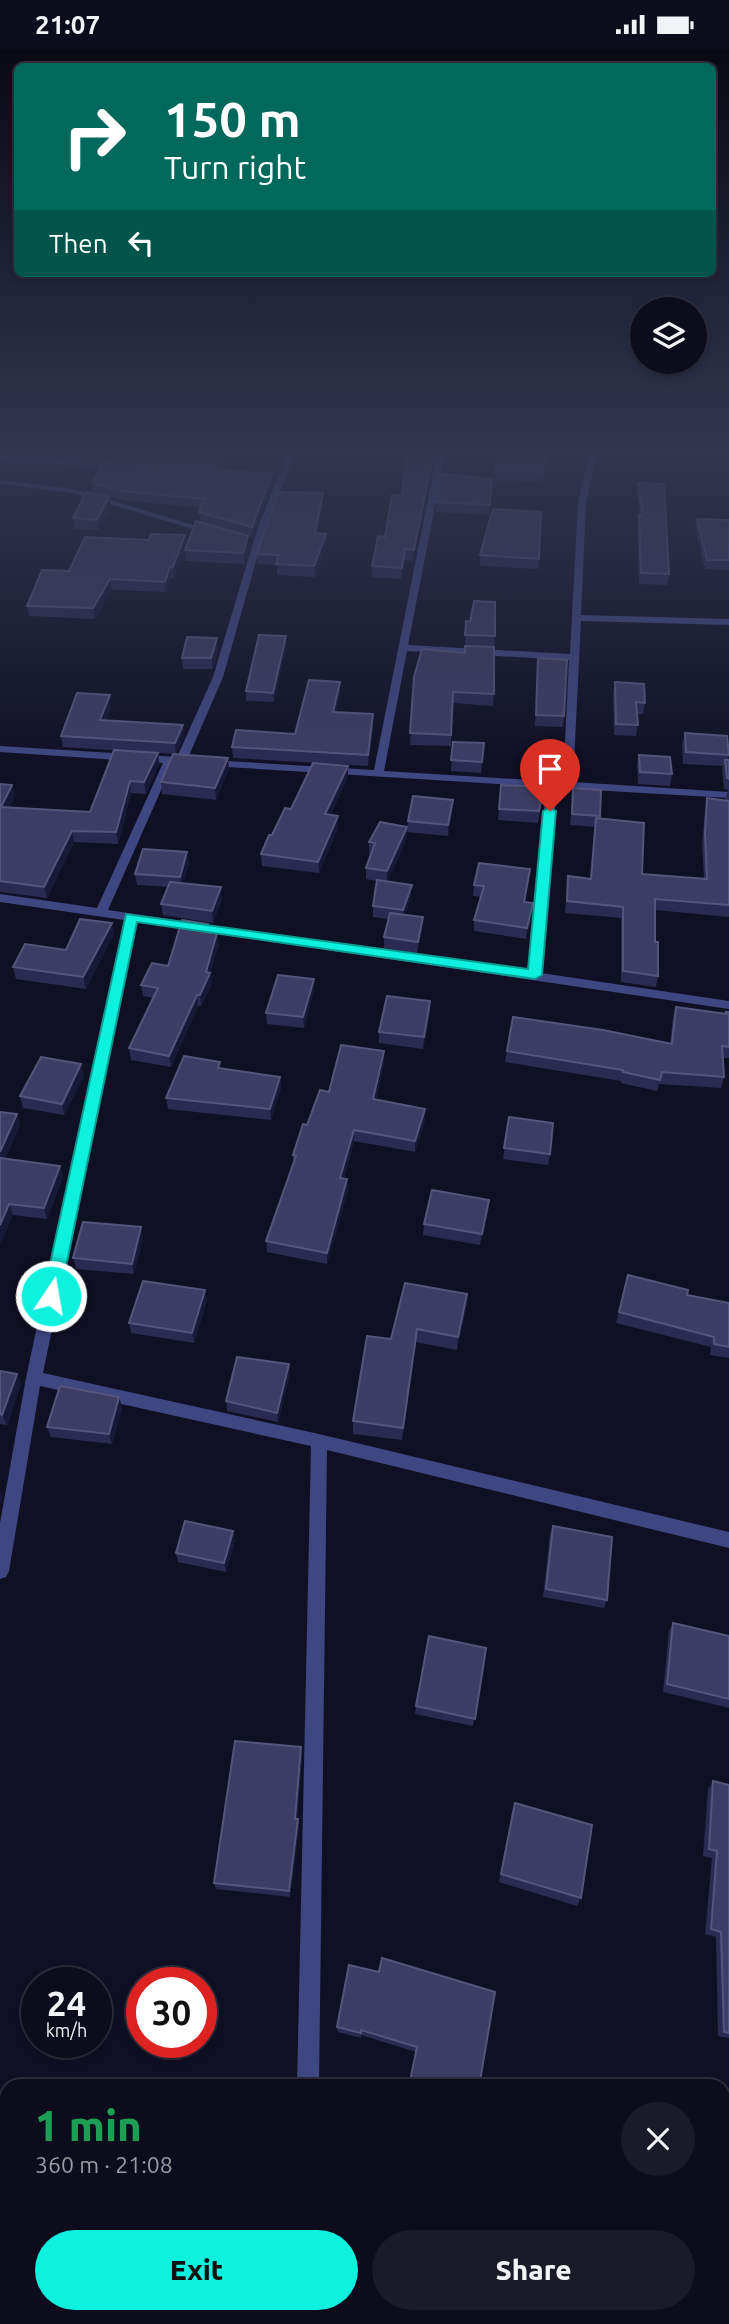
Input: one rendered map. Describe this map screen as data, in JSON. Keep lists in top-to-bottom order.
{
  "page": {
    "status": "21:07",
    "turn": ["150 m", "Turn right"],
    "then": "Then",
    "speed": "24 km/h",
    "limit": "30",
    "heading": ["1 min", "360 m · 21:08"],
    "buttons": ["Exit", "Share"]
  }
}
